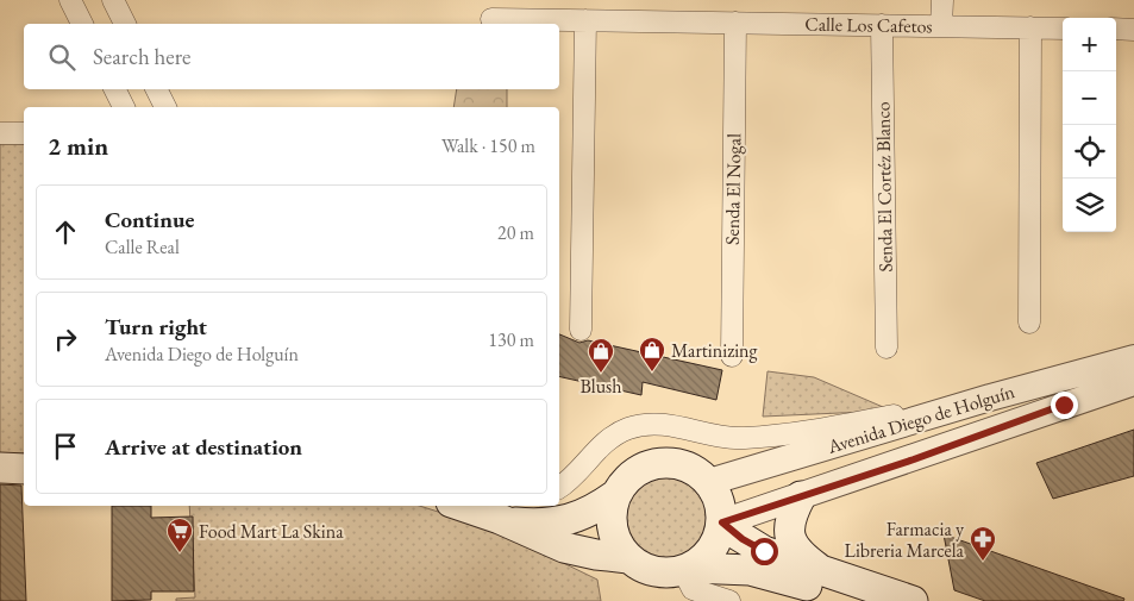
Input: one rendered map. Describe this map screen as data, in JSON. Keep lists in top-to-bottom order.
{
  "streets": {
    "street": [
      "Calle Los Cafetos",
      "Senda El Cortéz Blanco",
      "Senda El Nogal",
      "Avenida Diego de Holguín"
    ]
  },
  "crossings": [
    ["Calle Los Cafetos", "Senda El Cortéz Blanco"],
    ["Calle Los Cafetos", "Senda El Nogal"]
  ],
  "places": {
    "shop": ["Martinizing", "Blush"],
    "supermarket": ["Food Mart La Skina"],
    "pharmacy": ["Farmacia y Libreria Marcela"]
  },
  "page": {
    "map_buttons": ["+", "−"],
    "search": "Search here",
    "heading": ["2 min", "Walk · 150 m"],
    "list": [
      ["Continue", "Calle Real", "20 m"],
      ["Turn right", "Avenida Diego de Holguín", "130 m"],
      "Arrive at destination"
    ]
  }
}
